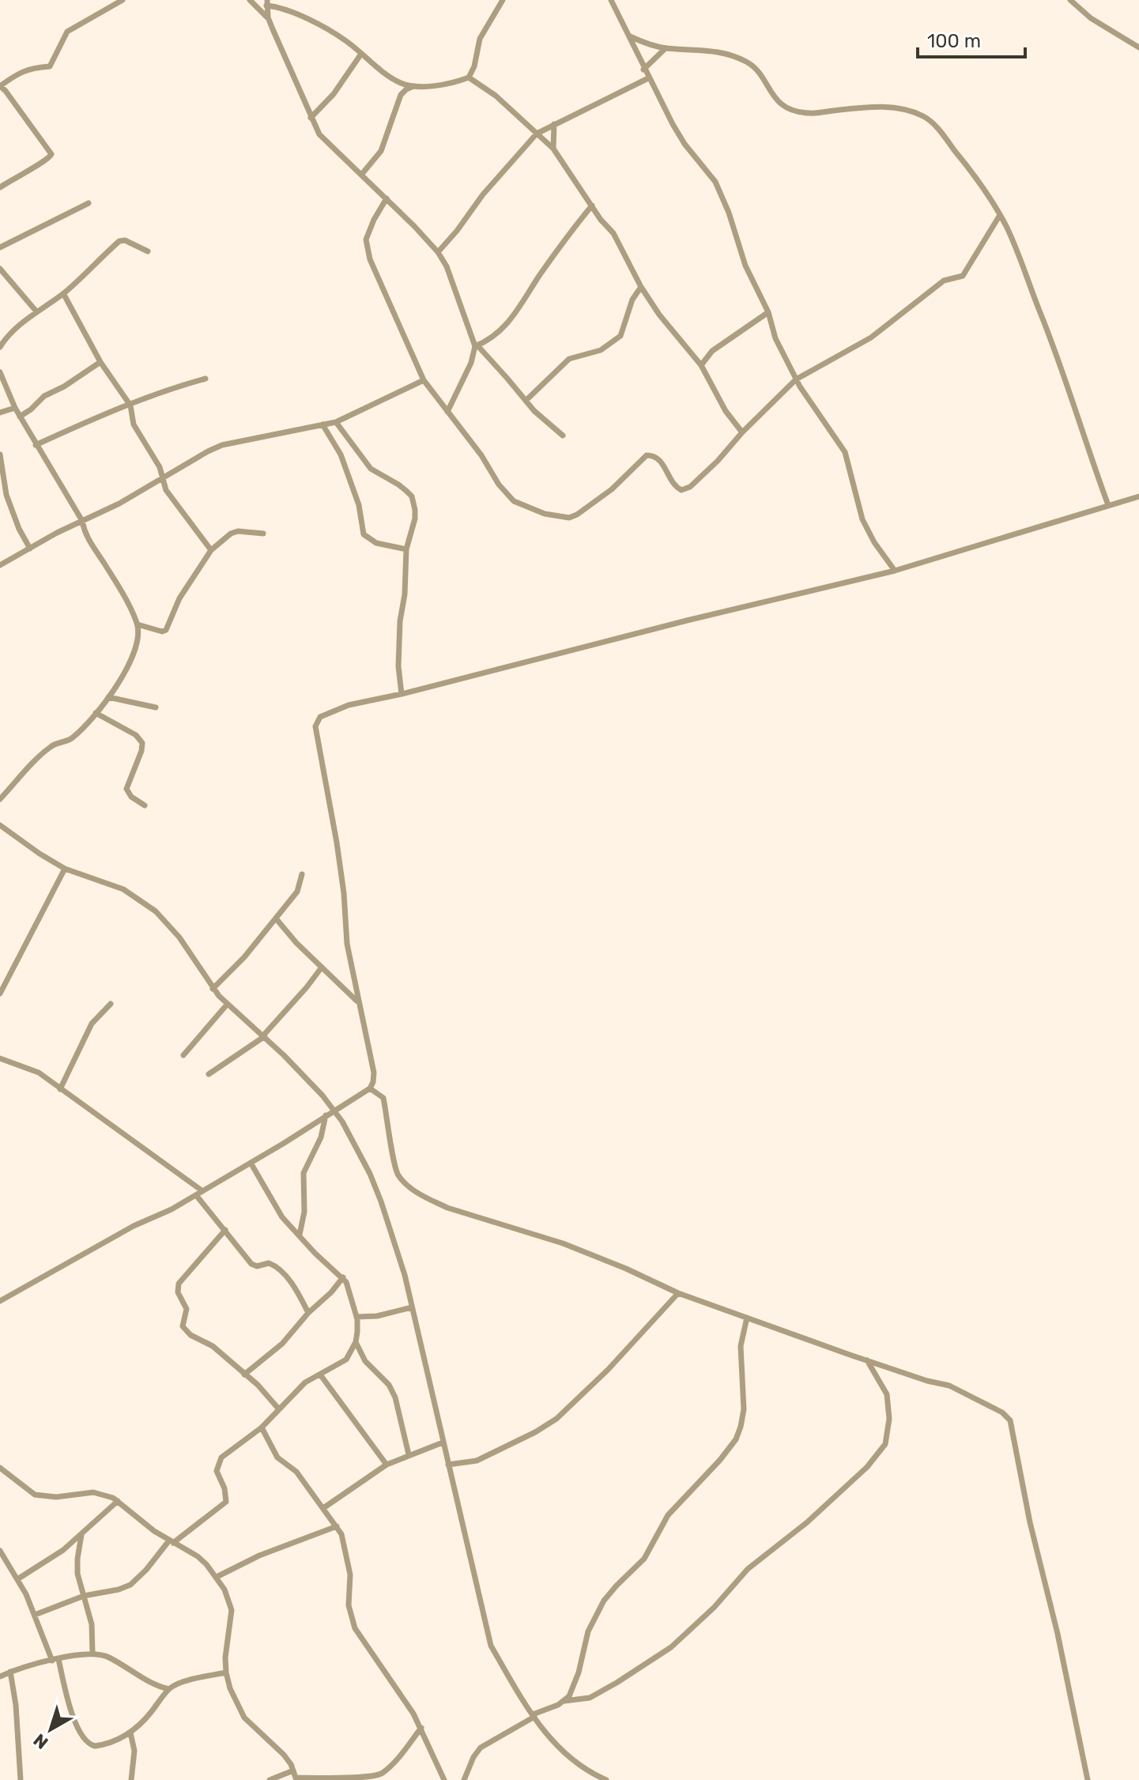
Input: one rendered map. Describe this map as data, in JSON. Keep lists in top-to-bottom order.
{
  "scale_bar": "100 m",
  "north": "bottom left"
}
